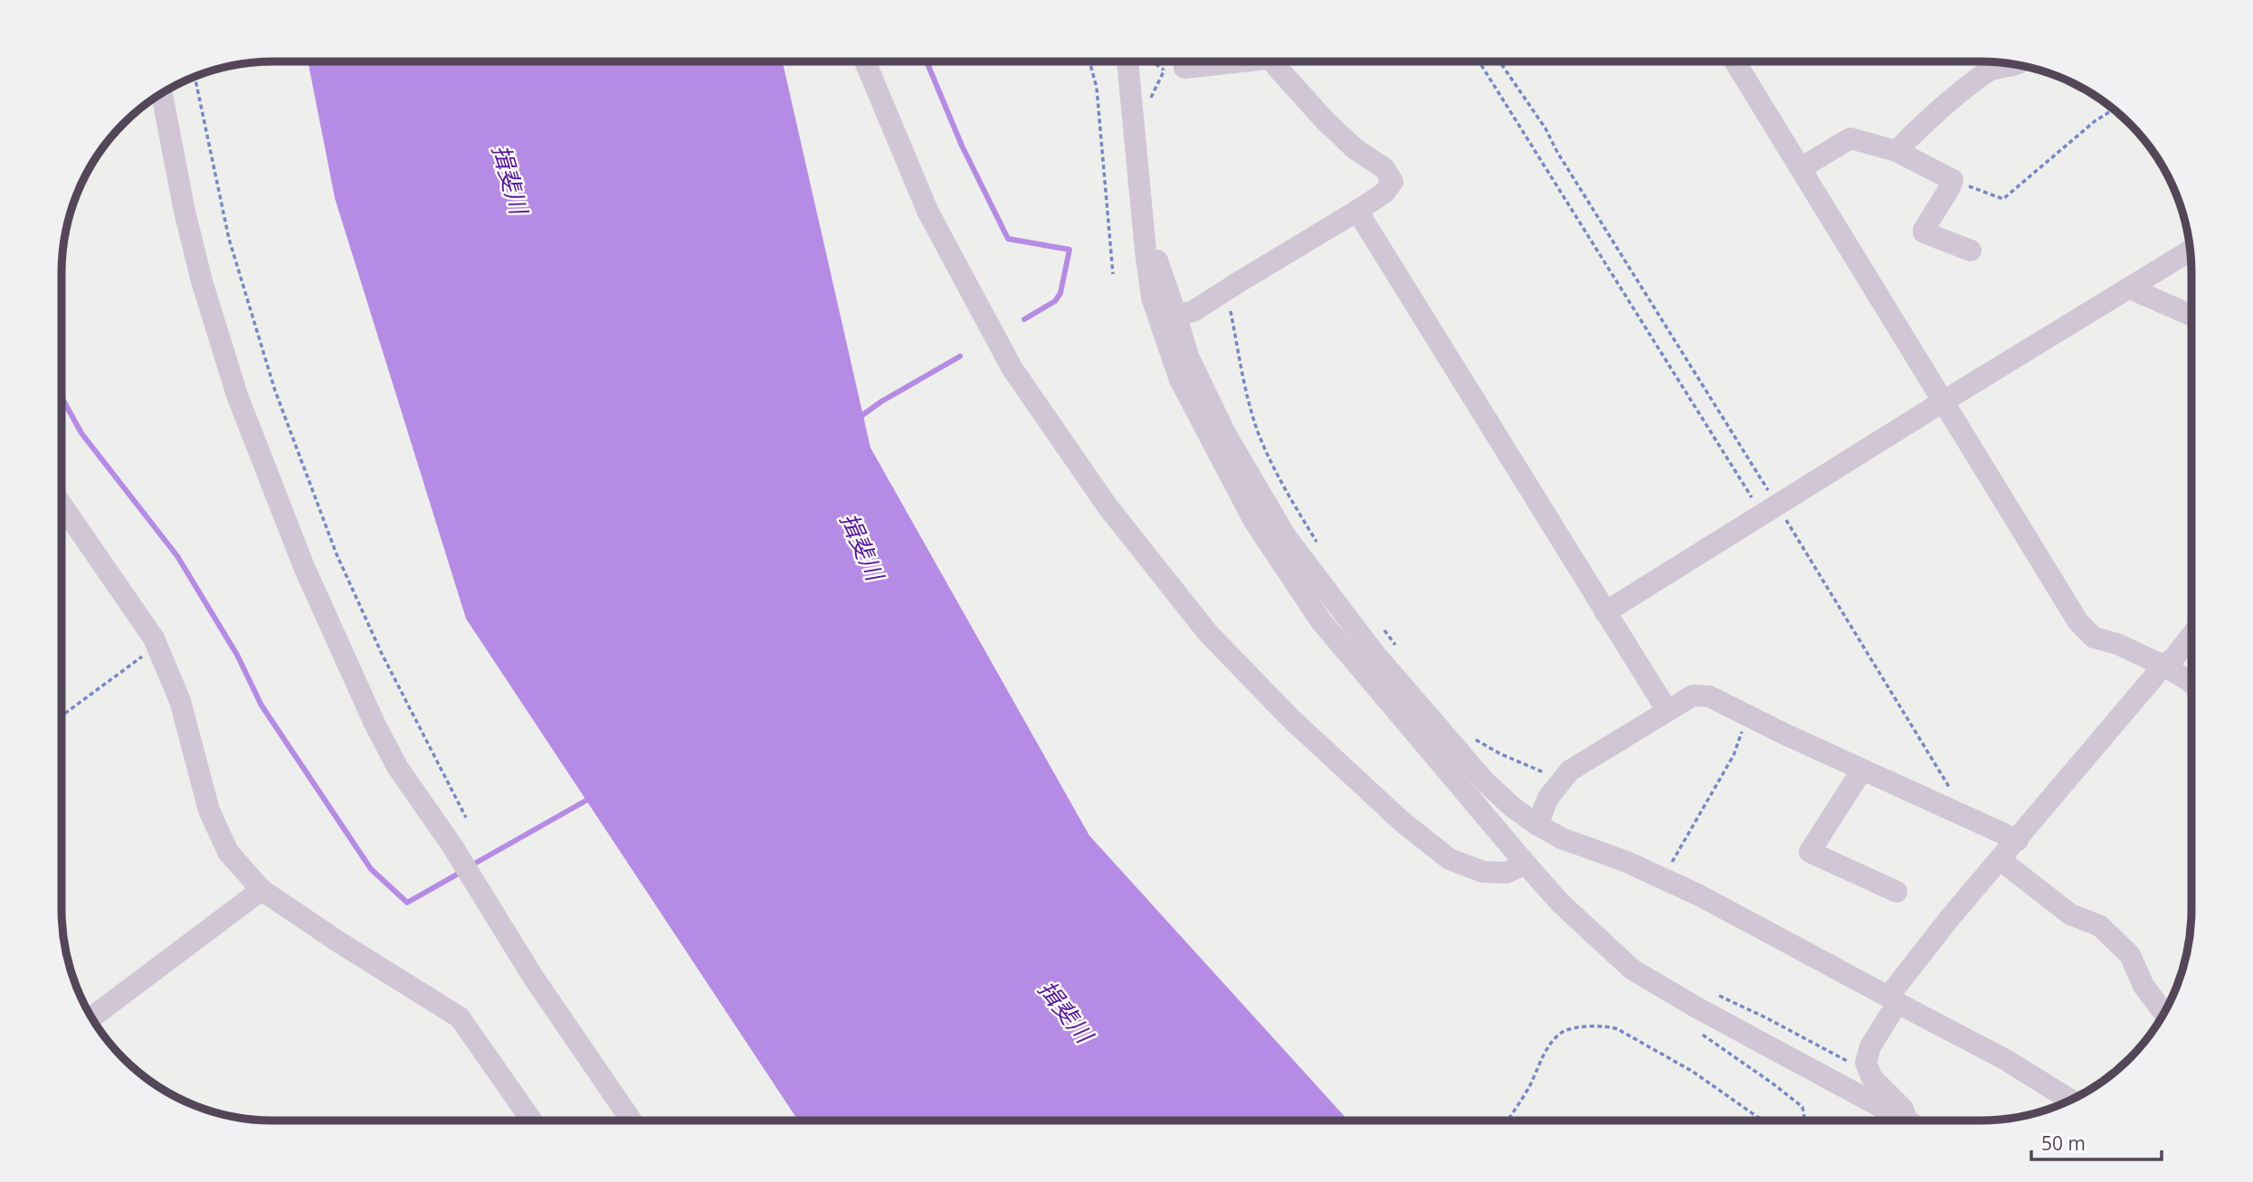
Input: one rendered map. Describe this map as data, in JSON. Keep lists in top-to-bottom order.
{
  "water": ["揖斐川"],
  "scale_bar": "50 m"
}
